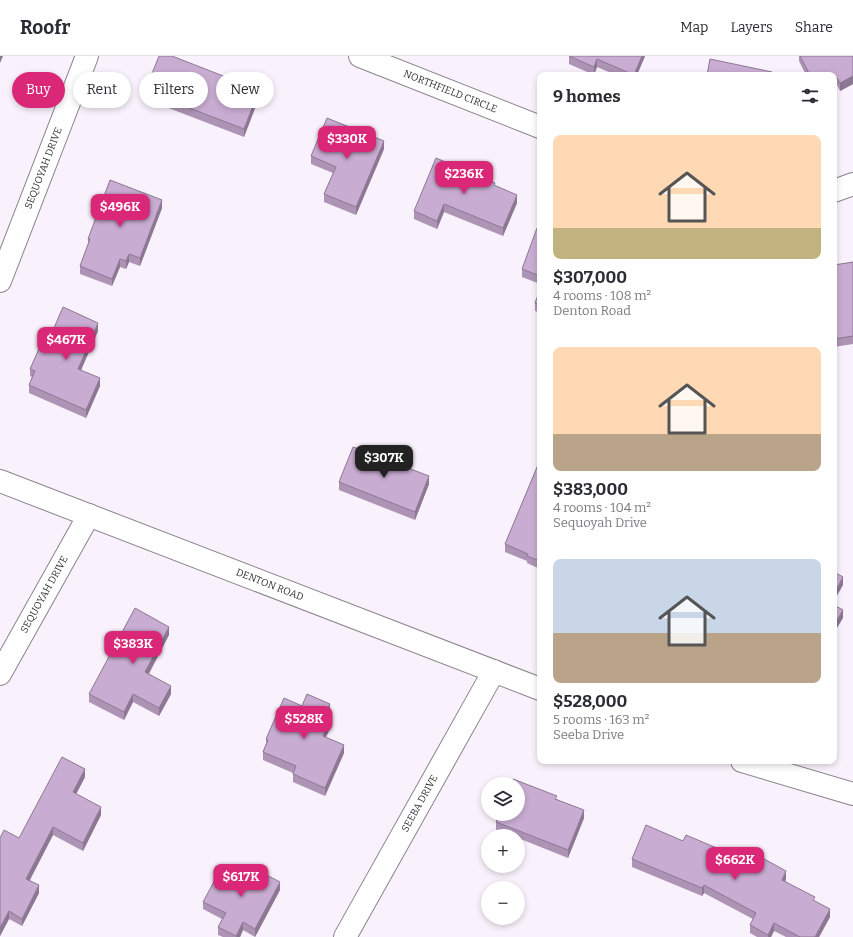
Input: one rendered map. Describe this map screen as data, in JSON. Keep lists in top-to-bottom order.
{
  "streets": {
    "street": [
      "NORTHFIELD CIRCLE",
      "SEQUOYAH DRIVE",
      "DENTON ROAD",
      "SEEBA DRIVE"
    ]
  },
  "crossings": [
    ["SEQUOYAH DRIVE", "DENTON ROAD"],
    ["DENTON ROAD", "SEEBA DRIVE"]
  ],
  "page": {
    "header": "Roofr",
    "nav": ["Map", "Layers", "Share"],
    "chip": [
      "Buy",
      "Rent",
      "Filters",
      "New"
    ],
    "heading": "9 homes",
    "list": [
      {
        "name": "$307,000",
        "note": "4 rooms · 108 m² · Denton Road"
      },
      {
        "name": "$383,000",
        "note": "4 rooms · 104 m² · Sequoyah Drive"
      },
      {
        "name": "$528,000",
        "note": "5 rooms · 163 m² · Seeba Drive"
      }
    ],
    "price": [
      "$330K",
      "$236K",
      "$496K",
      "$467K",
      "$307K",
      "$383K",
      "$528K",
      "$662K",
      "$617K"
    ],
    "map_buttons": ["+", "−"]
  }
}
